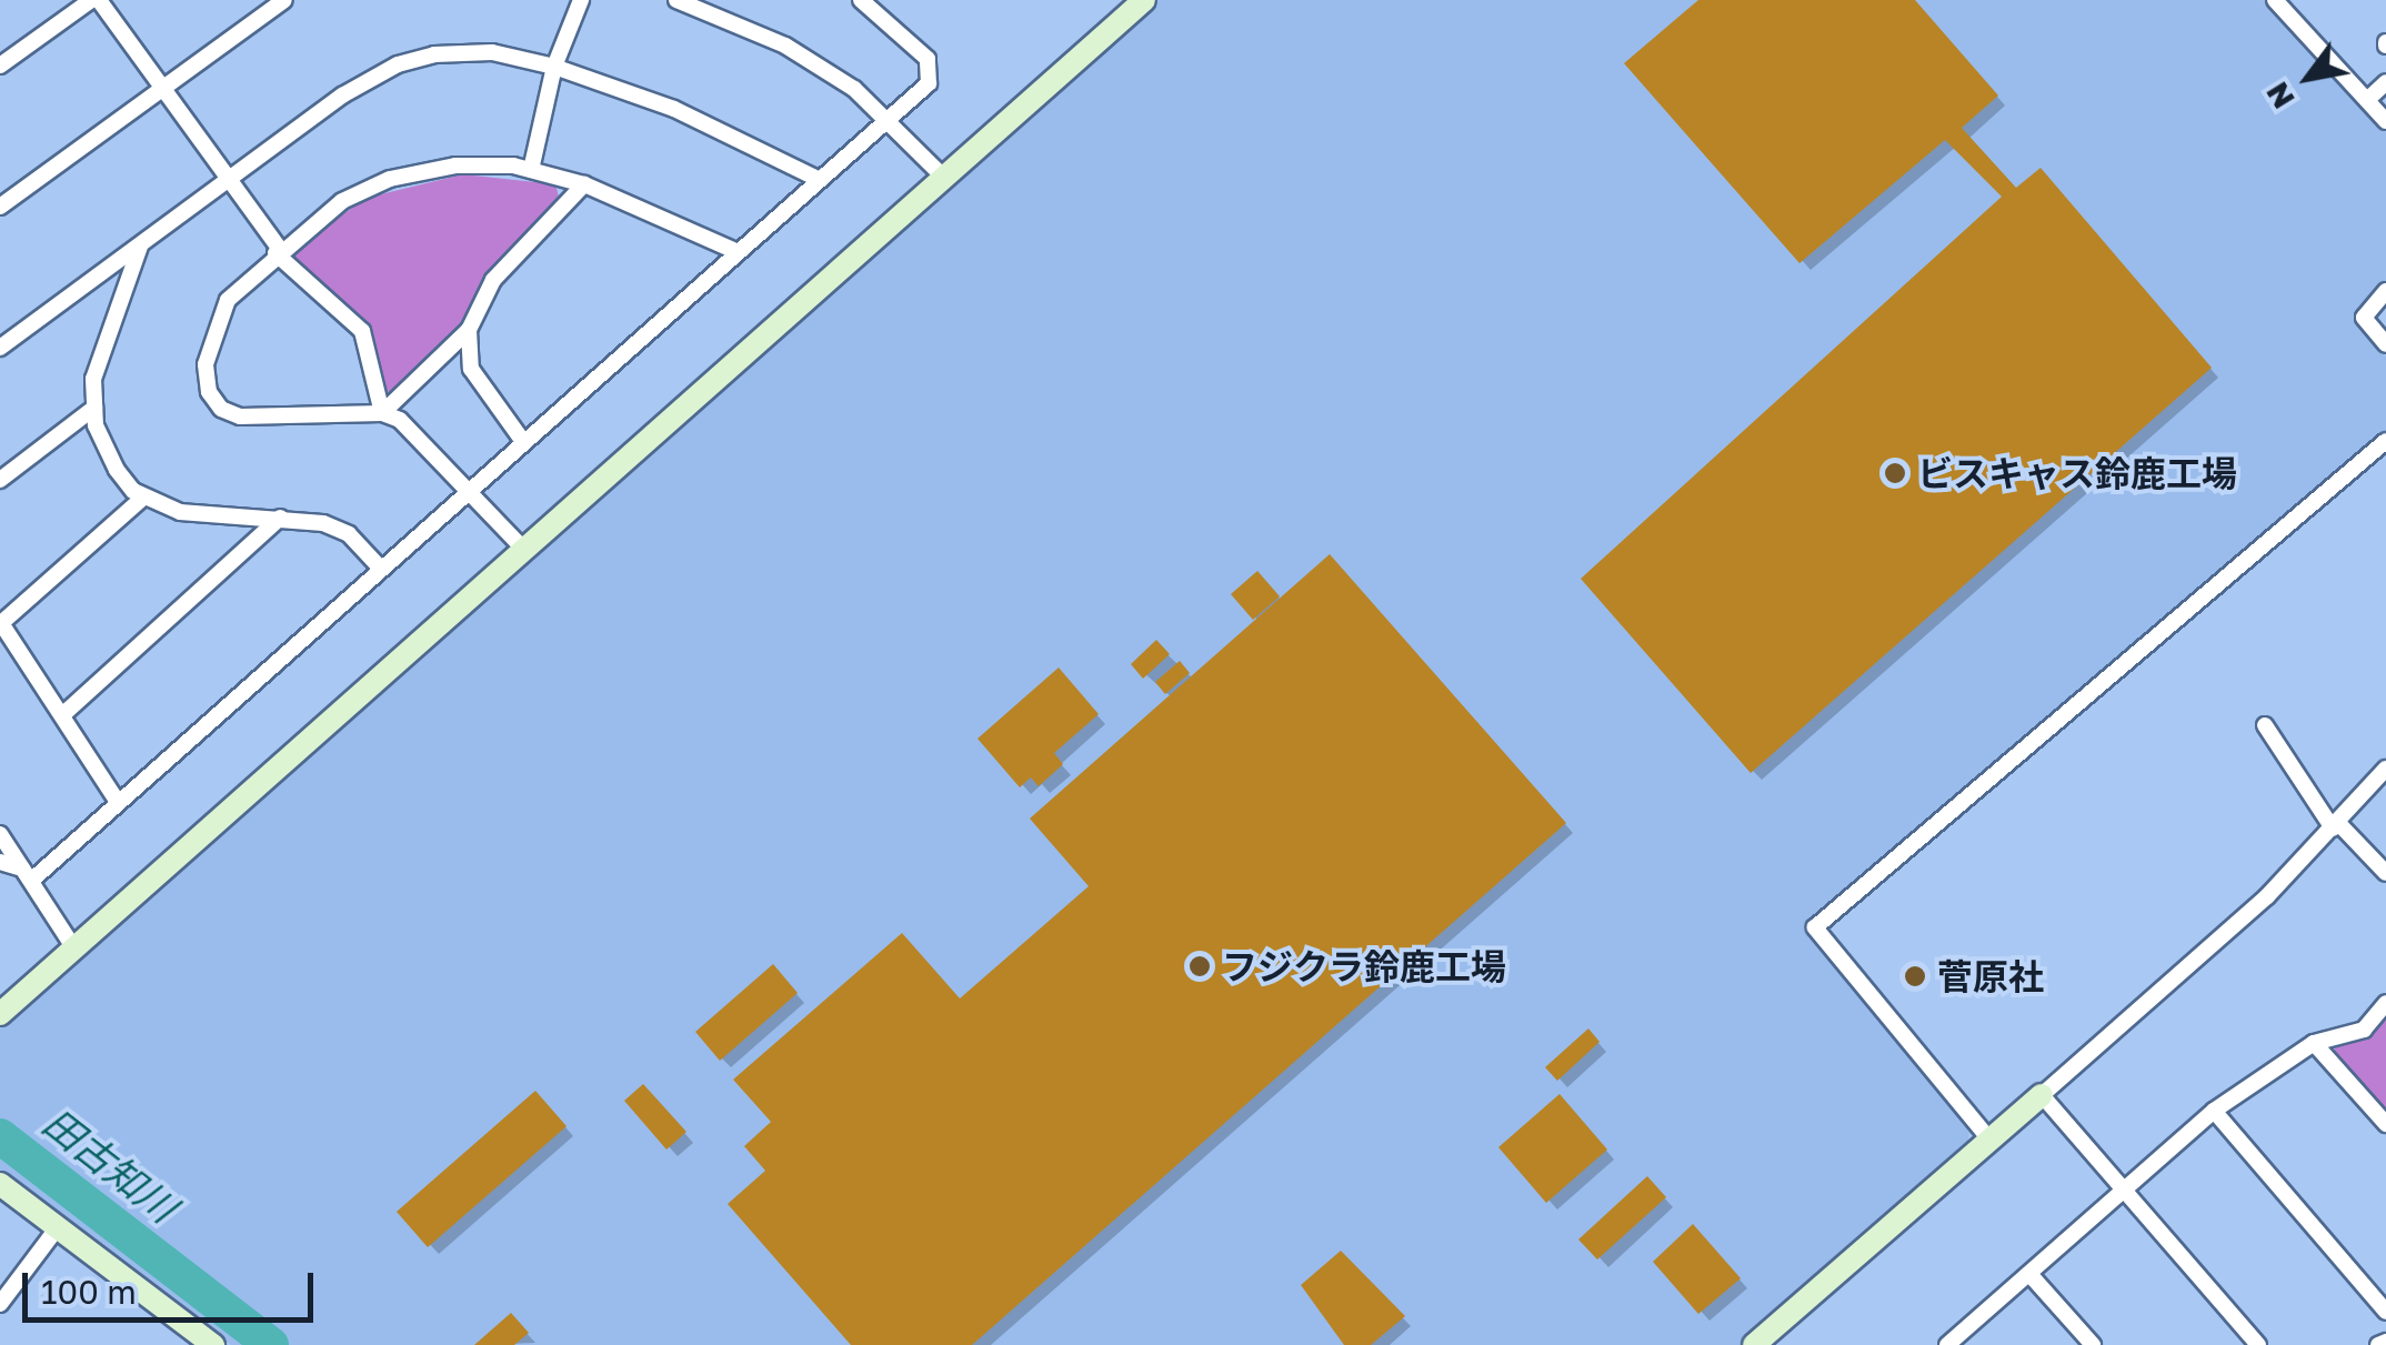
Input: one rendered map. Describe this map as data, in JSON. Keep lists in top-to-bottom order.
{
  "water": ["田古知川"],
  "places": ["ビスキャス鈴鹿工場", "フジクラ鈴鹿工場", "菅原社"],
  "scale_bar": "100 m",
  "north": "bottom left"
}
